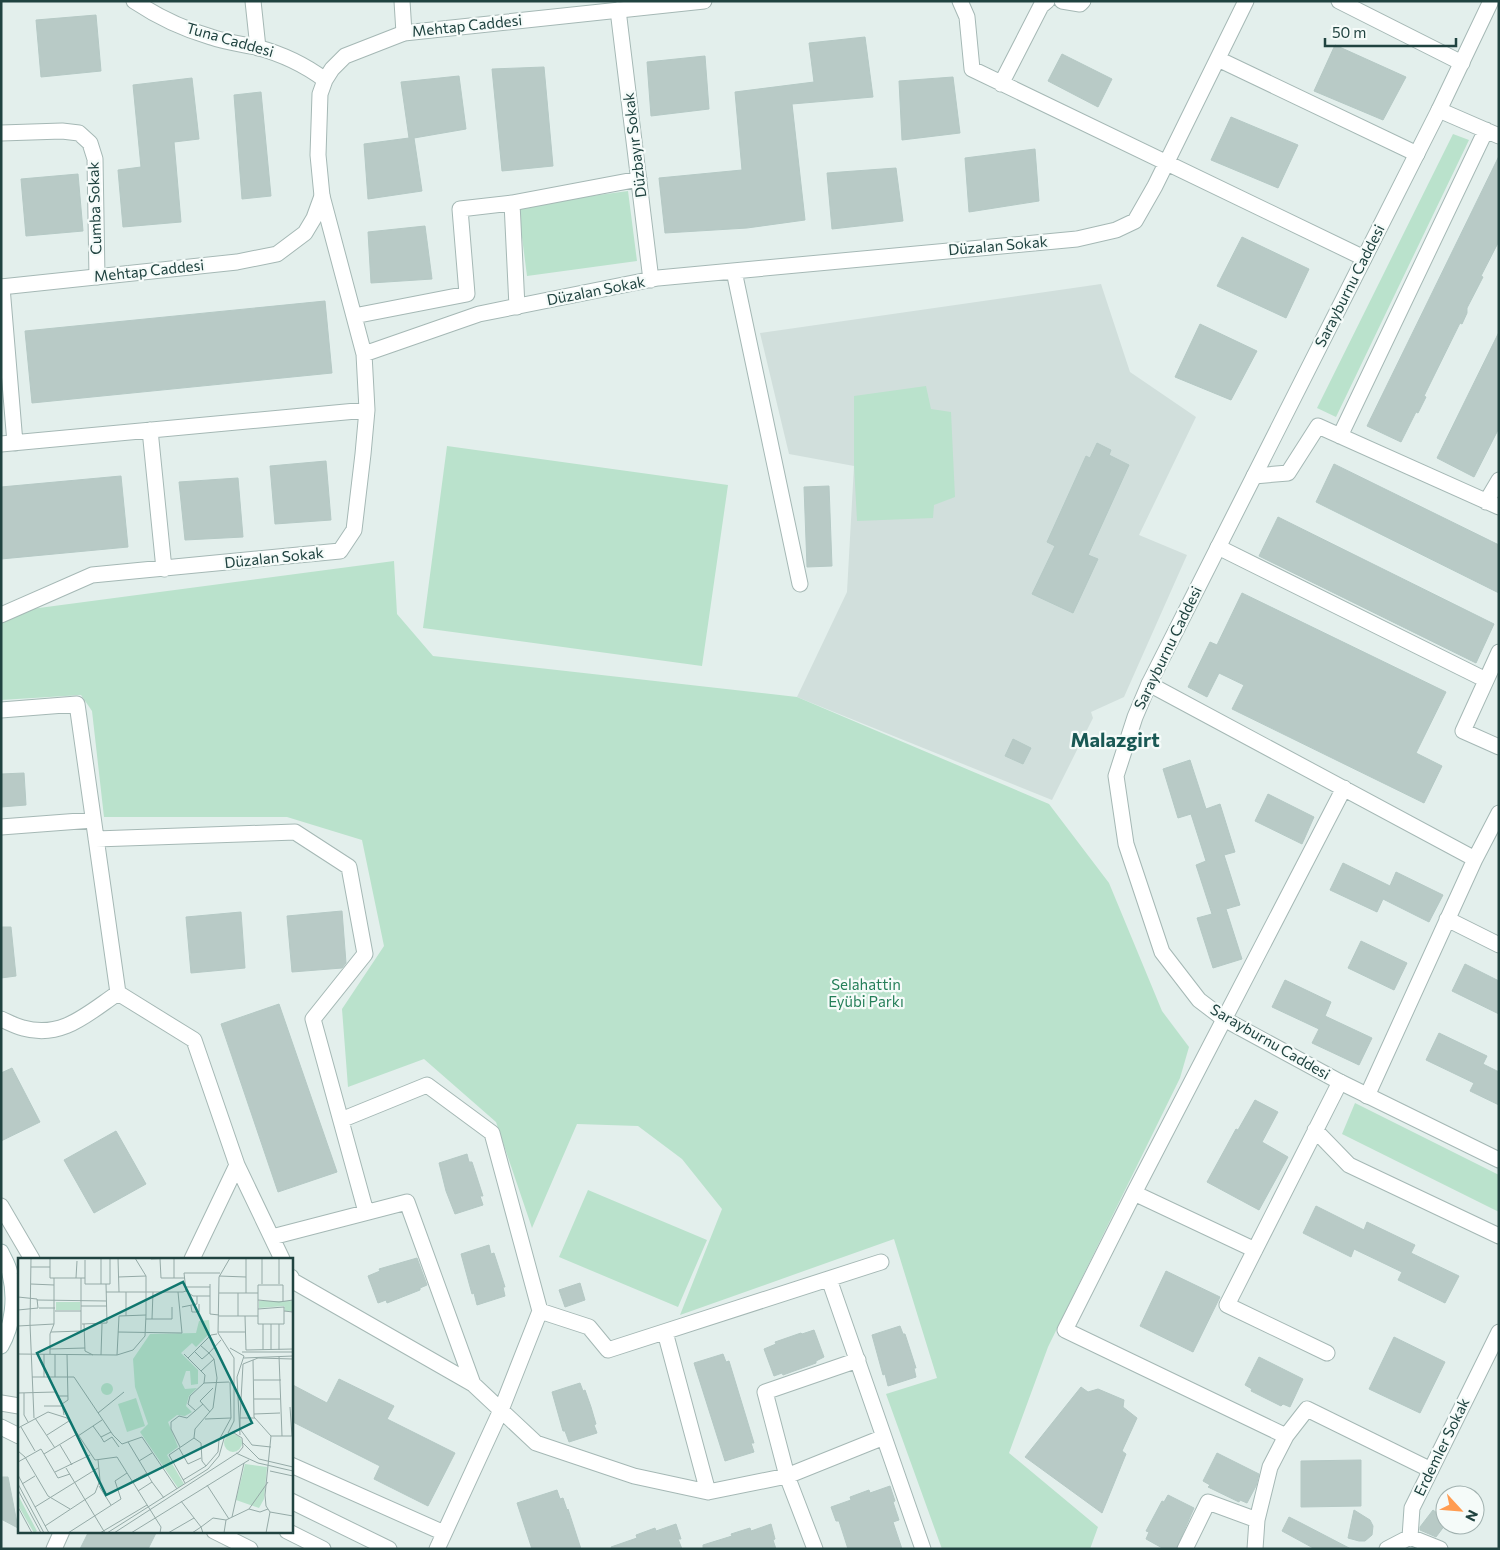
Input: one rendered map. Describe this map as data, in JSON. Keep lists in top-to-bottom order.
{
  "streets": {
    "street": [
      "Mehtap Caddesi",
      "Tuna Caddesi",
      "Düzbayır Sokak",
      "Cumba Sokak",
      "Düzalan Sokak",
      "Sarayburnu Caddesi",
      "Erdemler Sokak"
    ]
  },
  "crossings": [
    ["Mehtap Caddesi", "Tuna Caddesi"],
    ["Mehtap Caddesi", "Düzbayır Sokak"],
    ["Mehtap Caddesi", "Cumba Sokak"],
    ["Düzbayır Sokak", "Düzalan Sokak"]
  ],
  "districts": ["Malazgirt"],
  "parks": ["Selahattin Eyübi Parkı"],
  "scale_bar": "50 m",
  "north": "bottom right"
}
